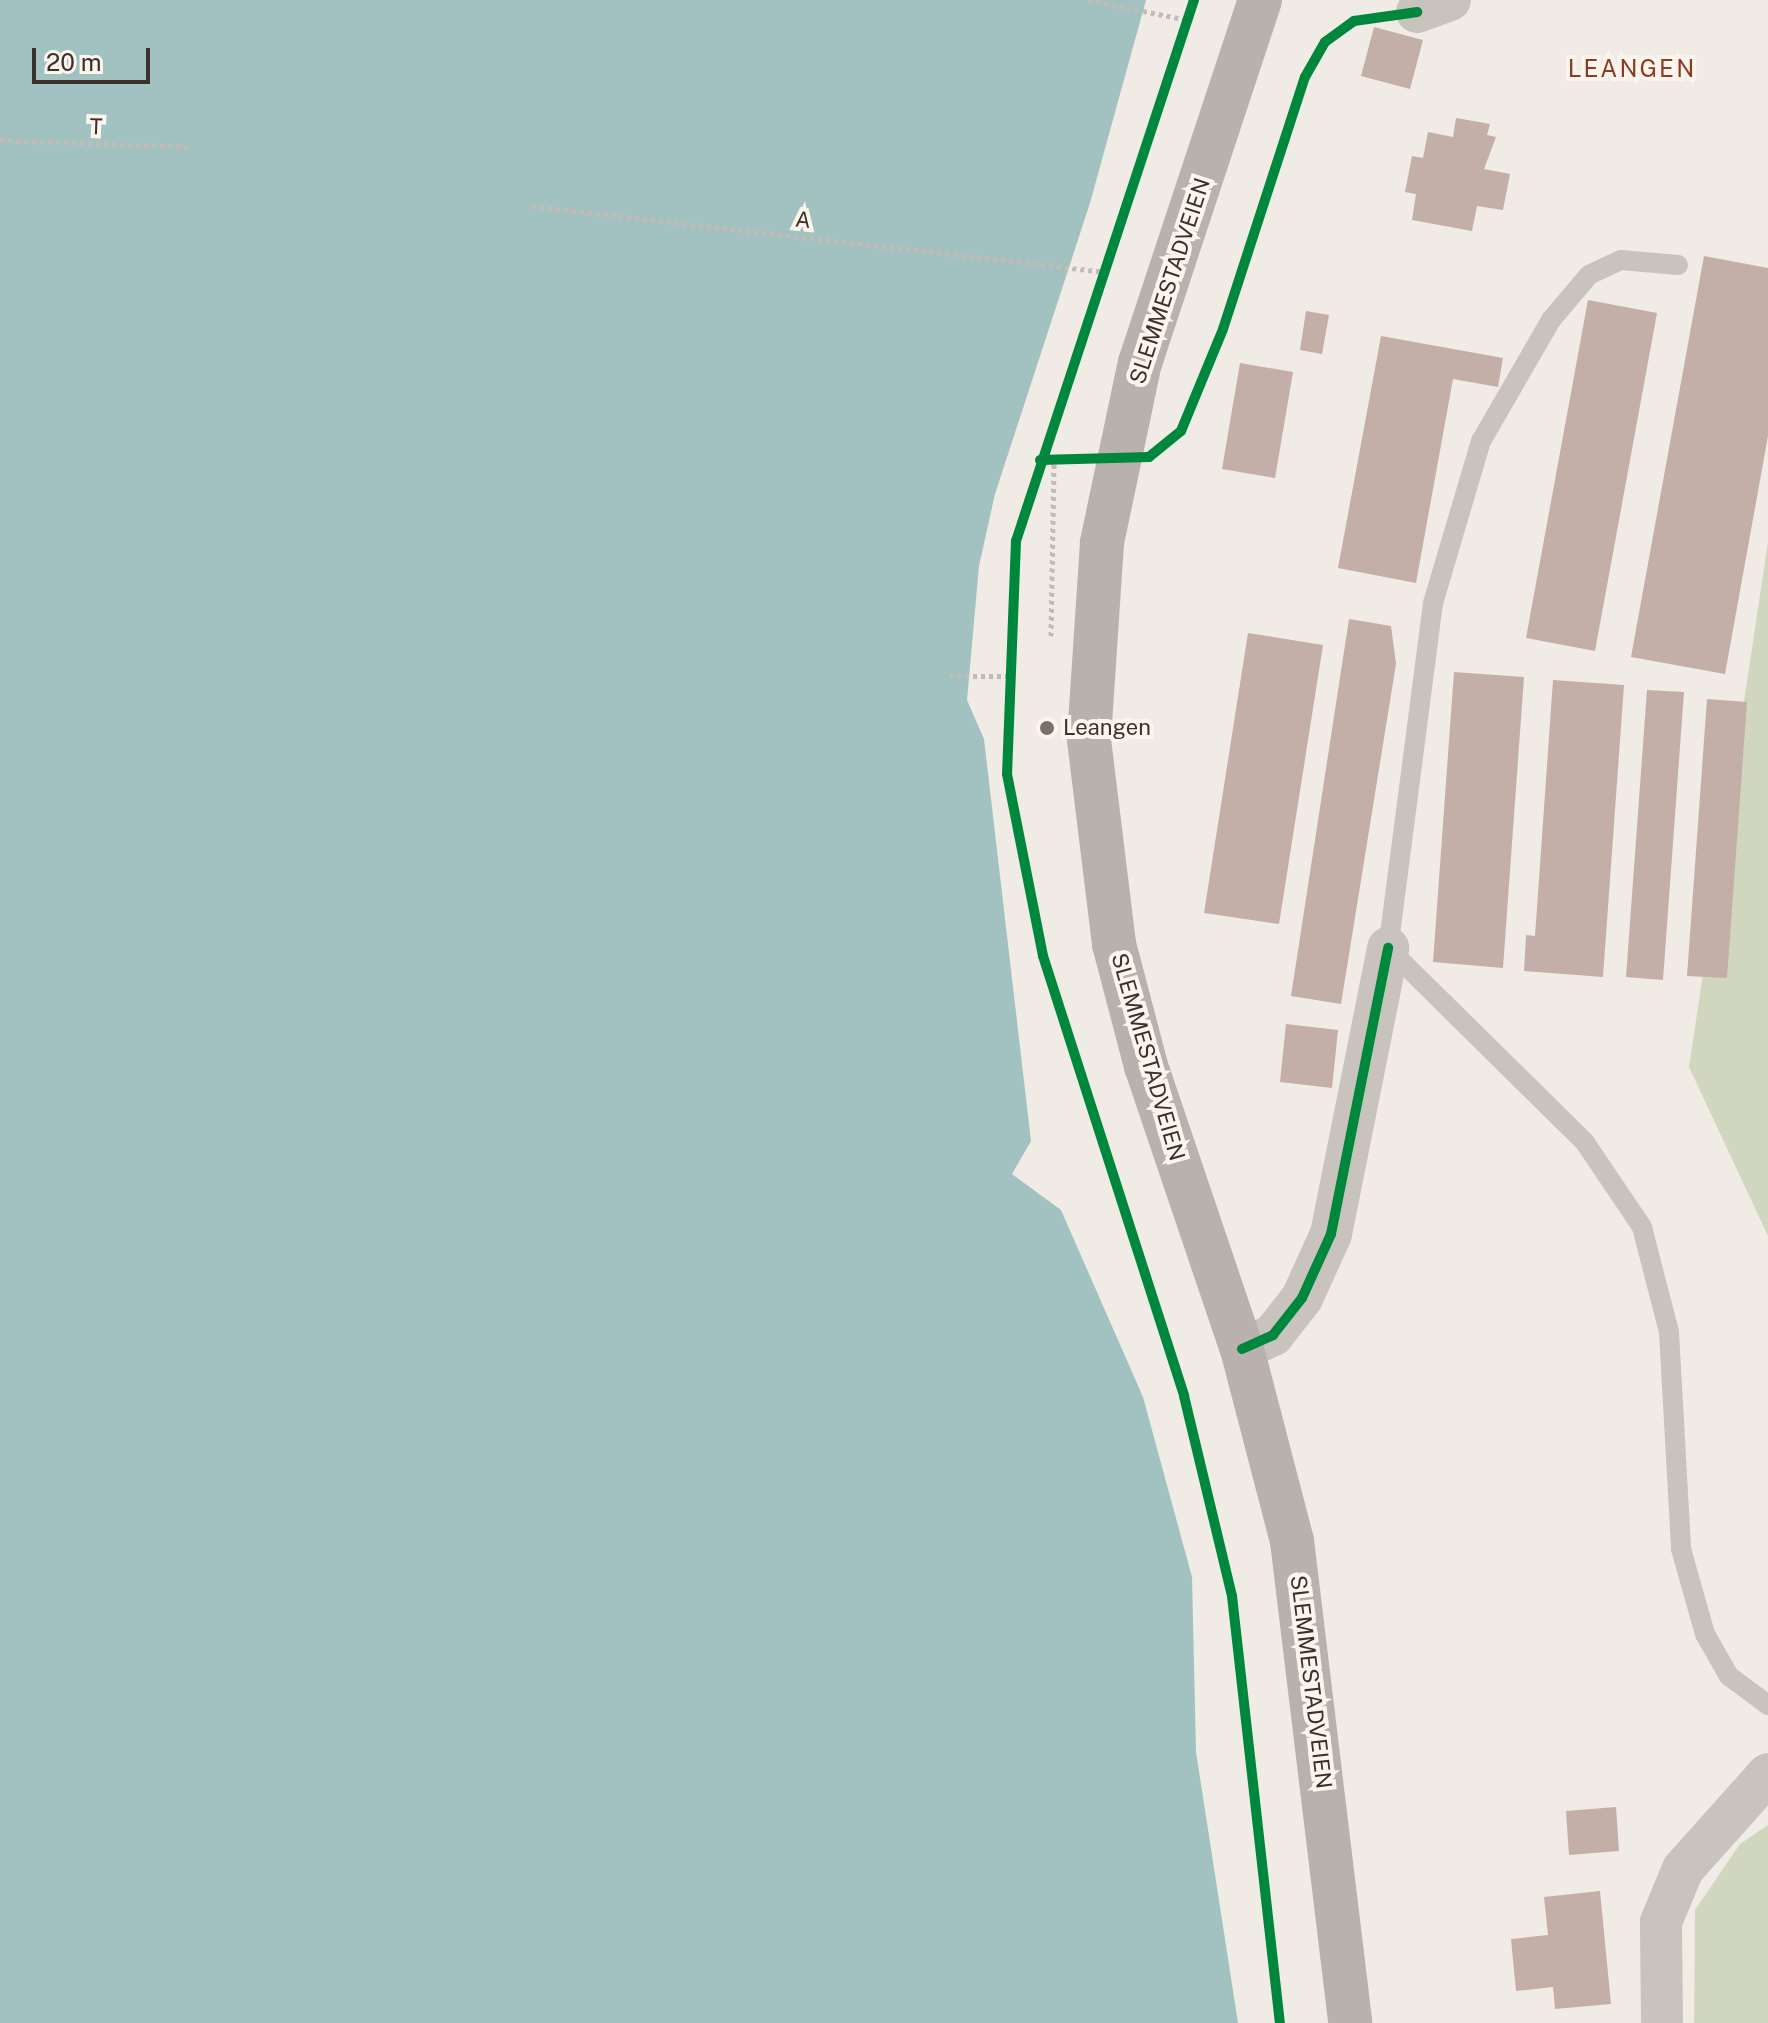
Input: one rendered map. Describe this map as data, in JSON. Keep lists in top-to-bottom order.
{
  "streets": {
    "main road": ["SLEMMESTADVEIEN"],
    "path": ["T", "A"]
  },
  "districts": ["LEANGEN"],
  "places": ["Leangen"],
  "scale_bar": "20 m"
}
